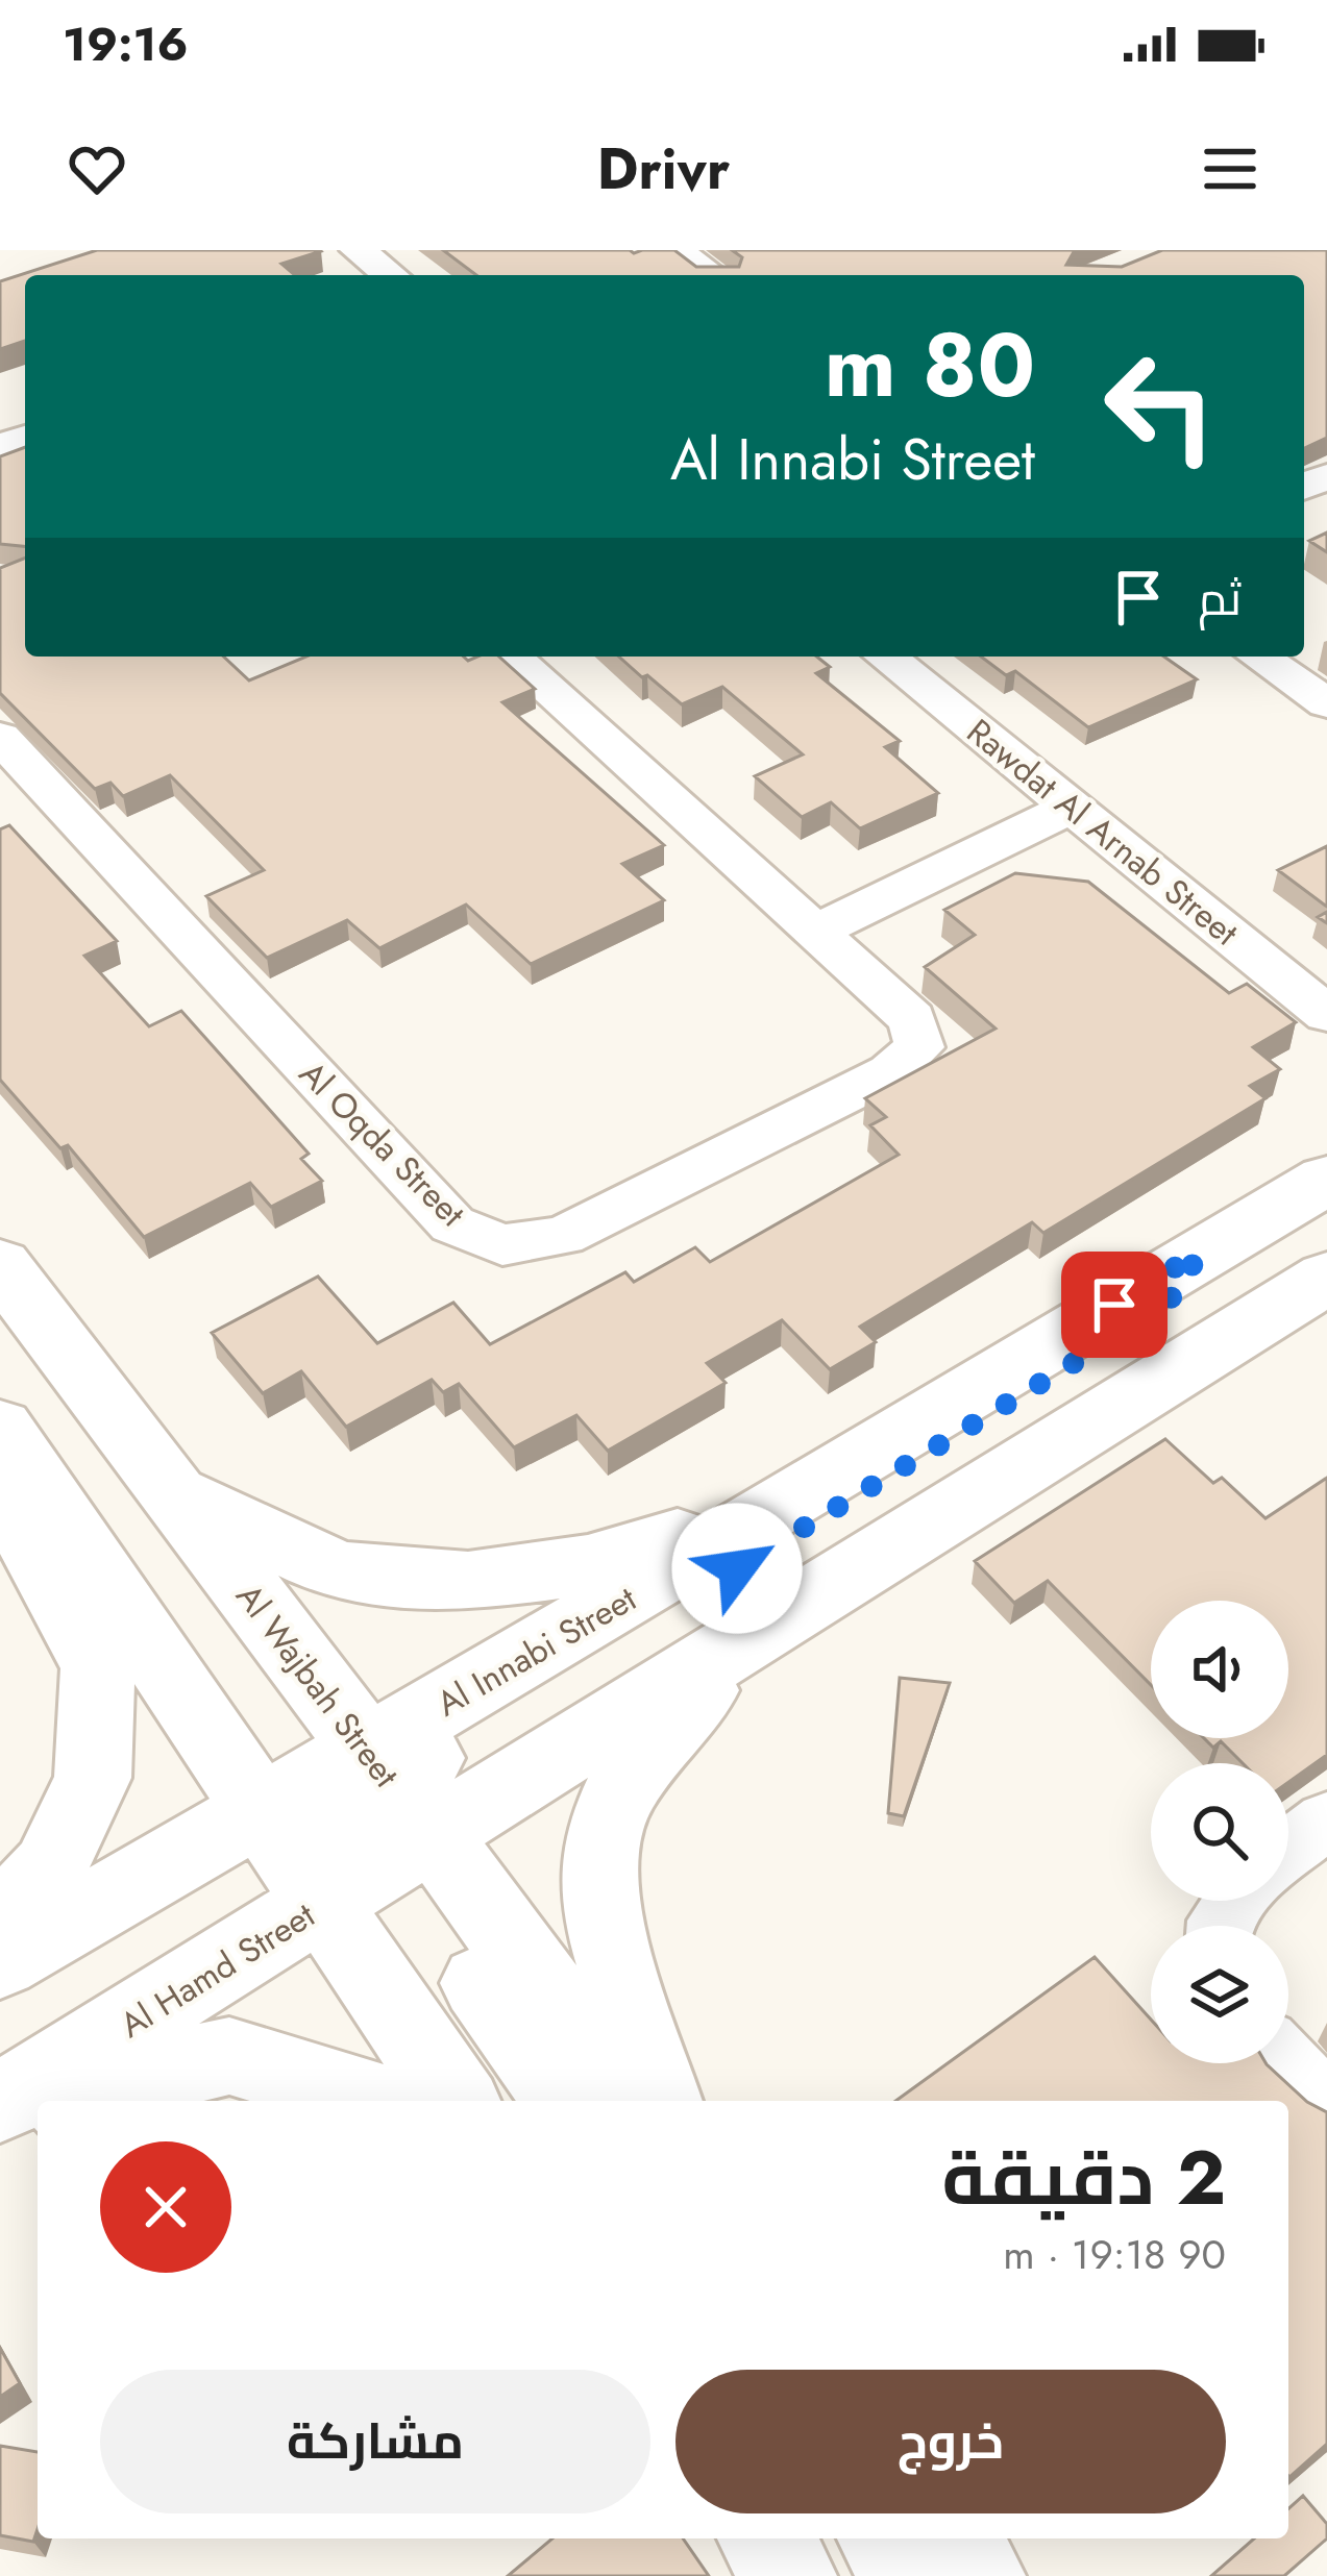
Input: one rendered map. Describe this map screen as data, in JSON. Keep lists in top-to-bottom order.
{
  "streets": {
    "street": [
      "Rawdat Al Arnab Street",
      "Al Oqda Street",
      "Al Innabi Street",
      "Al Wajbah Street",
      "Al Hamd Street"
    ]
  },
  "crossings": [
    ["Al Innabi Street", "Al Wajbah Street"],
    ["Al Innabi Street", "Al Hamd Street"],
    ["Al Wajbah Street", "Al Hamd Street"]
  ],
  "page": {
    "status": "19:16",
    "header": "Drivr",
    "turn": ["80 m", "Al Innabi Street"],
    "then": "ثم",
    "heading": ["2 دقيقة", "90 m · 19:18"],
    "buttons": ["خروج", "مشاركة"]
  }
}
